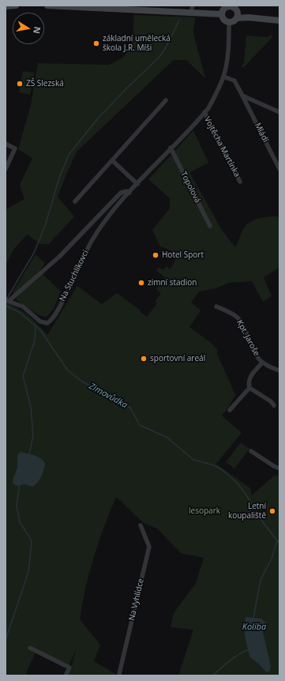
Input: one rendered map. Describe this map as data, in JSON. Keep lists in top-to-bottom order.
{
  "streets": {
    "street": [
      "Mládí",
      "Vojtěcha Martínka",
      "Topolová",
      "Na Stuchlíkovci",
      "Kpt. Jaroše",
      "Na Vyhlídce"
    ]
  },
  "crossings": [
    ["Mládí", "Na Stuchlíkovci"],
    ["Vojtěcha Martínka", "Na Stuchlíkovci"],
    ["Topolová", "Na Stuchlíkovci"]
  ],
  "water": ["Zimovůdka", "Koliba"],
  "parks": ["lesopark"],
  "places": [
    "základní umělecká škola J.R. Míši",
    "ZŠ Slezská",
    "Hotel Sport",
    "zimní stadion",
    "sportovní areál",
    "Letní koupaliště"
  ],
  "north": "right"
}
